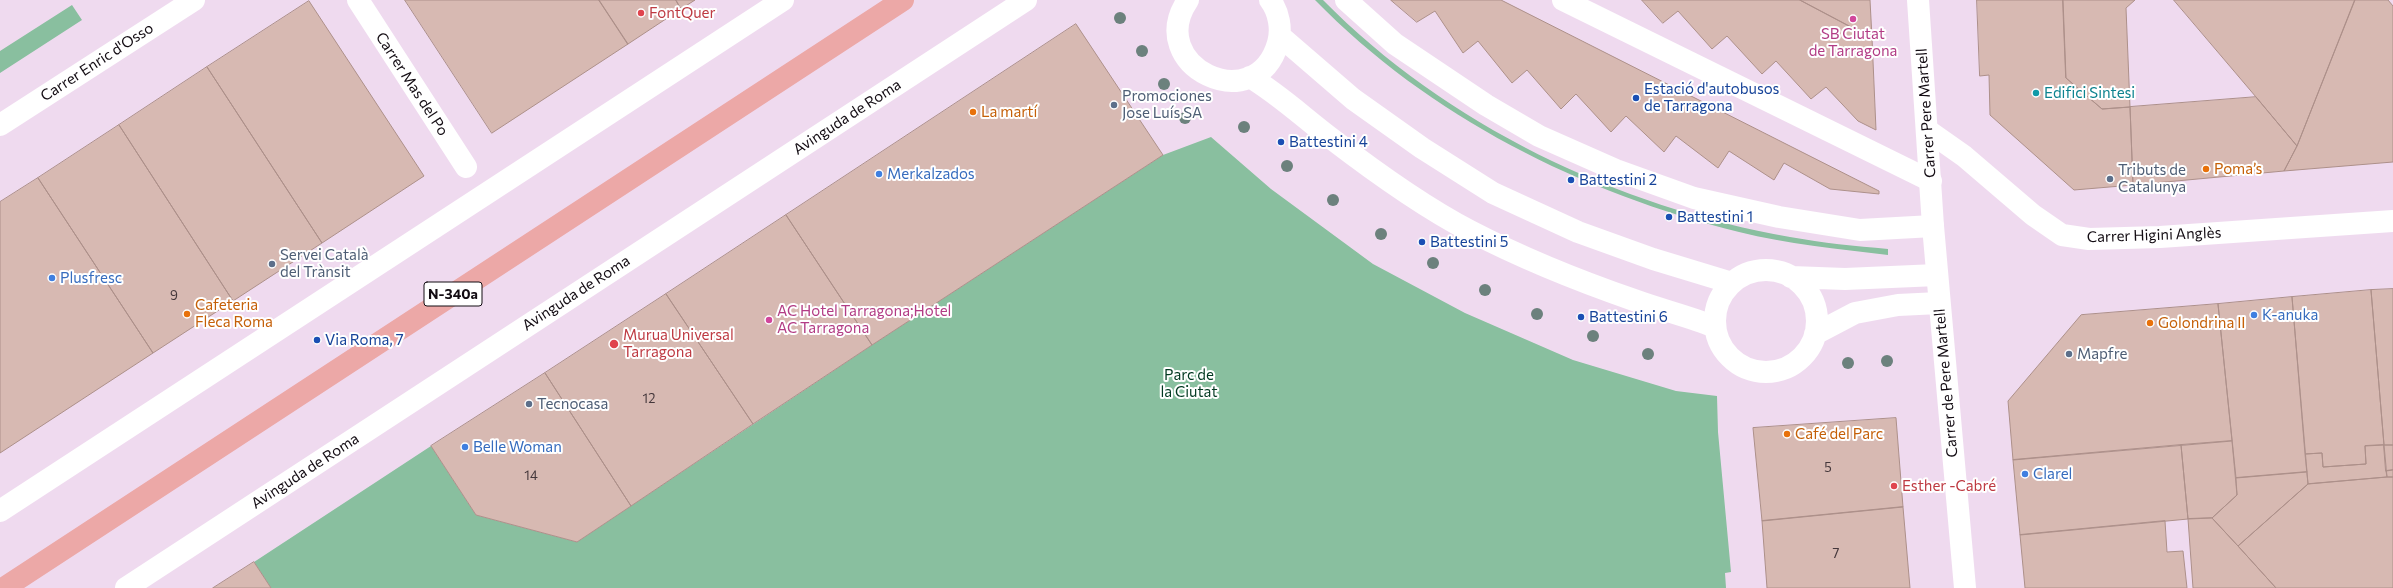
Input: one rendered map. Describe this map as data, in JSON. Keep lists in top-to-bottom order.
{
  "streets": {
    "main road": ["N-340a"],
    "street": [
      "Carrer Enric d'Osso",
      "Carrer Mas del Po",
      "Carrer Pere Martell",
      "Avinguda de Roma",
      "Carrer Higini Anglès",
      "Carrer de Pere Martell"
    ]
  },
  "crossings": [
    ["Carrer Pere Martell", "Carrer Higini Anglès"],
    ["Carrer Pere Martell", "Carrer de Pere Martell"]
  ],
  "parks": ["Parc de la Ciutat"],
  "places": [
    "FontQuer",
    "SB Ciutat de Tarragona",
    "Edifici Sintesi",
    "Estació d'autobusos de Tarragona",
    "Promociones Jose Luís SA",
    "La martí",
    "Battestini 4",
    "Poma’s",
    "Merkalzados",
    "Tributs de Catalunya",
    "Battestini 2",
    "Battestini 1",
    "Battestini 5",
    "Servei Català del Trànsit",
    "Plusfresc",
    "Cafeteria Fleca Roma",
    "K-anuka",
    "Battestini 6",
    "AC Hotel Tarragona;Hotel AC Tarragona",
    "Golondrina II",
    "Via Roma, 7",
    "Murua Universal Tarragona",
    "Mapfre",
    "Tecnocasa",
    "Café del Parc",
    "Belle Woman",
    "Clarel",
    "Esther -Cabré"
  ],
  "house_numbers": [
    "9",
    "12",
    "5",
    "14",
    "7"
  ]
}
